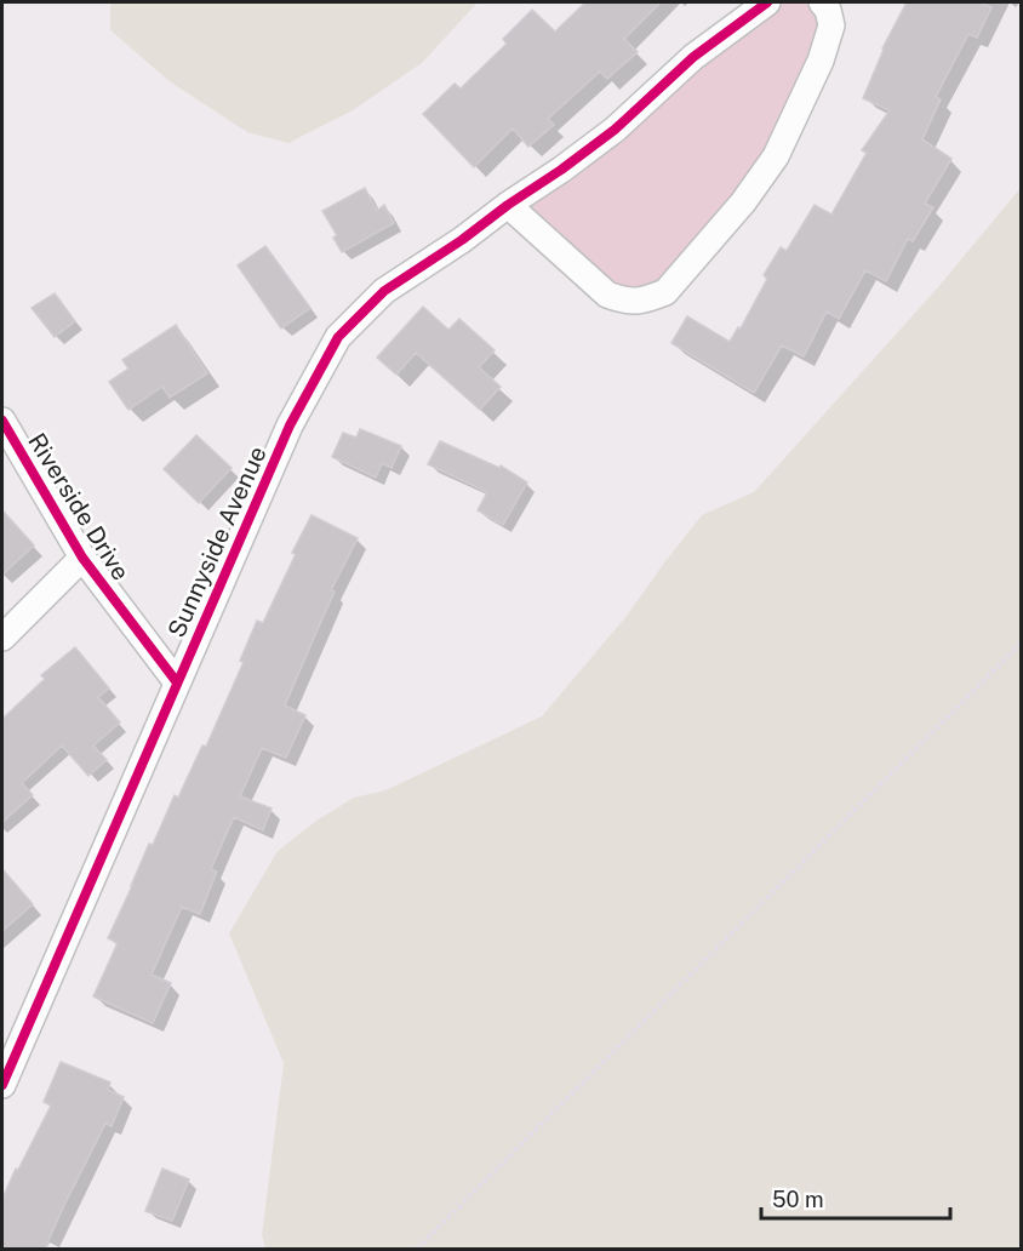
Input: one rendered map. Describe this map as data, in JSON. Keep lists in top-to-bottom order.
{
  "streets": {
    "street": ["Riverside Drive", "Sunnyside Avenue"]
  },
  "crossings": [
    ["Riverside Drive", "Sunnyside Avenue"]
  ],
  "scale_bar": "50 m"
}
